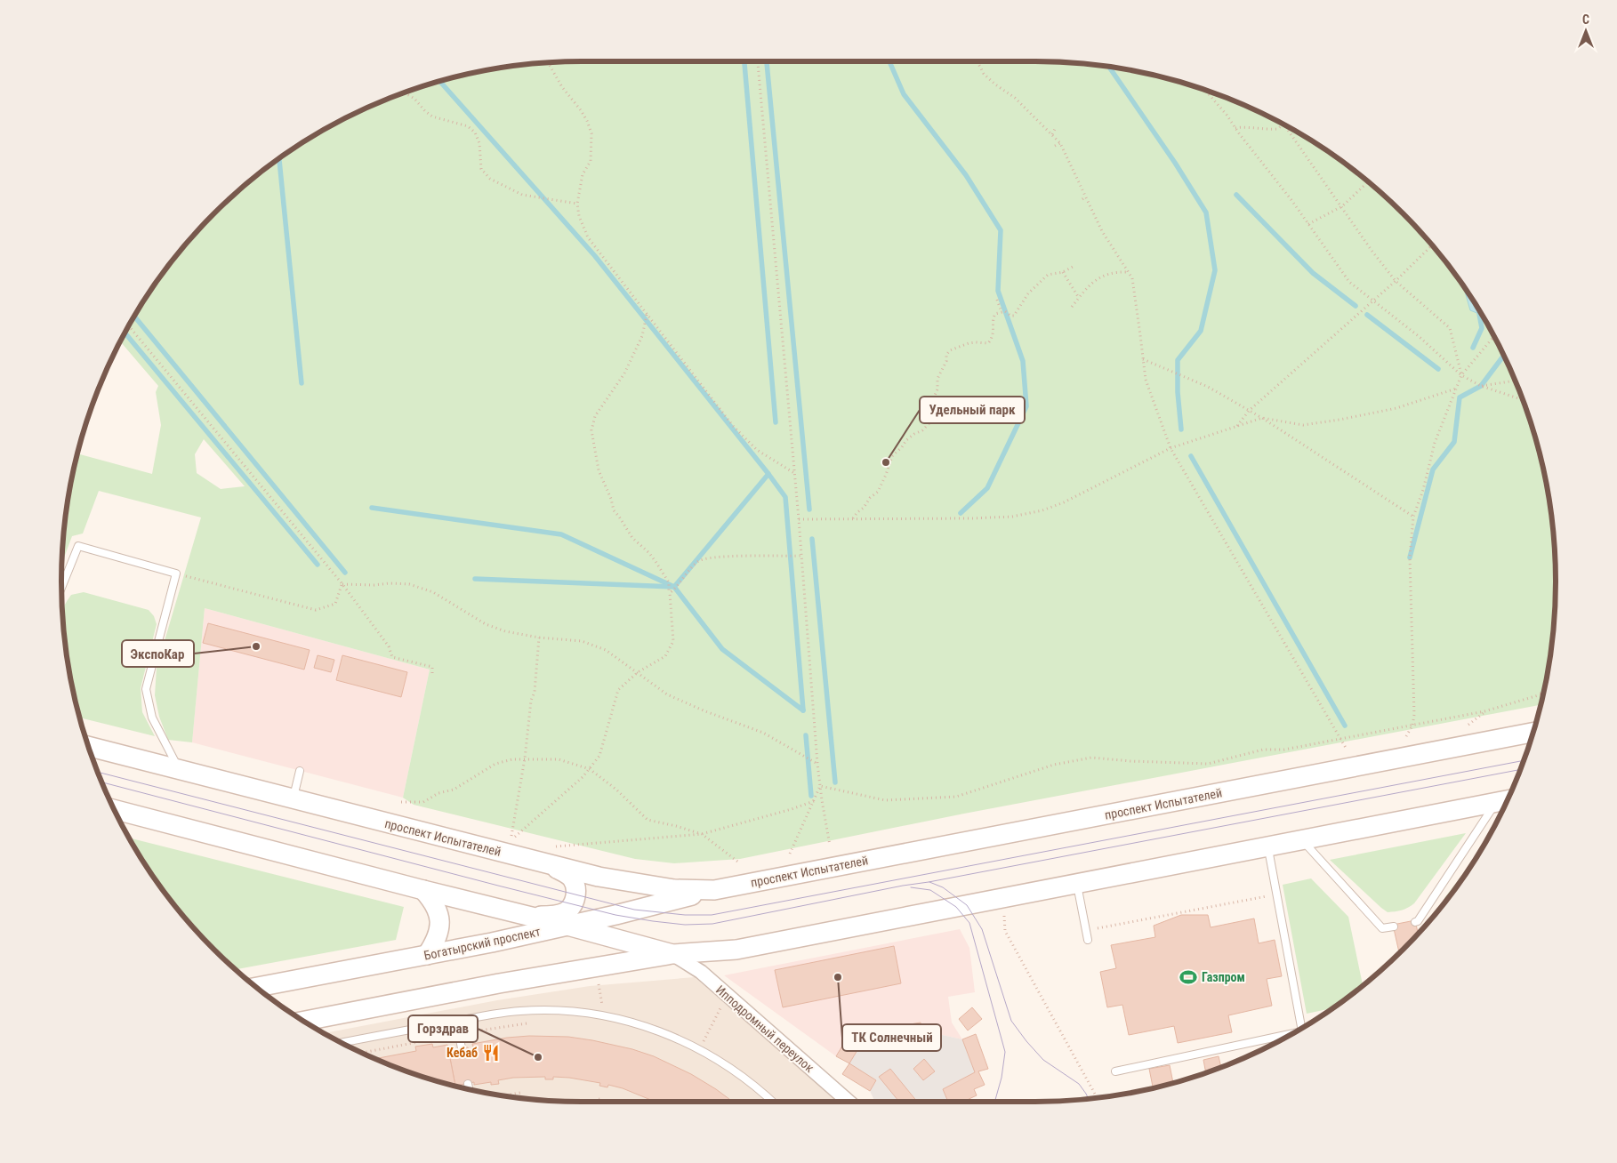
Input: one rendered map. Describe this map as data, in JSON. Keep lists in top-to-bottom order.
{
  "streets": {
    "main road": ["проспект Испытателей", "Богатырский проспект"],
    "street": ["Ипподромный переулок"]
  },
  "crossings": [
    ["проспект Испытателей", "Богатырский проспект"]
  ],
  "places": {
    "other": [
      "Удельный парк",
      "ЭкспоКар",
      "ТК Солнечный",
      "Горздрав"
    ],
    "sports": ["Газпром"],
    "restaurant": ["Кебаб"]
  },
  "north": "top"
}
